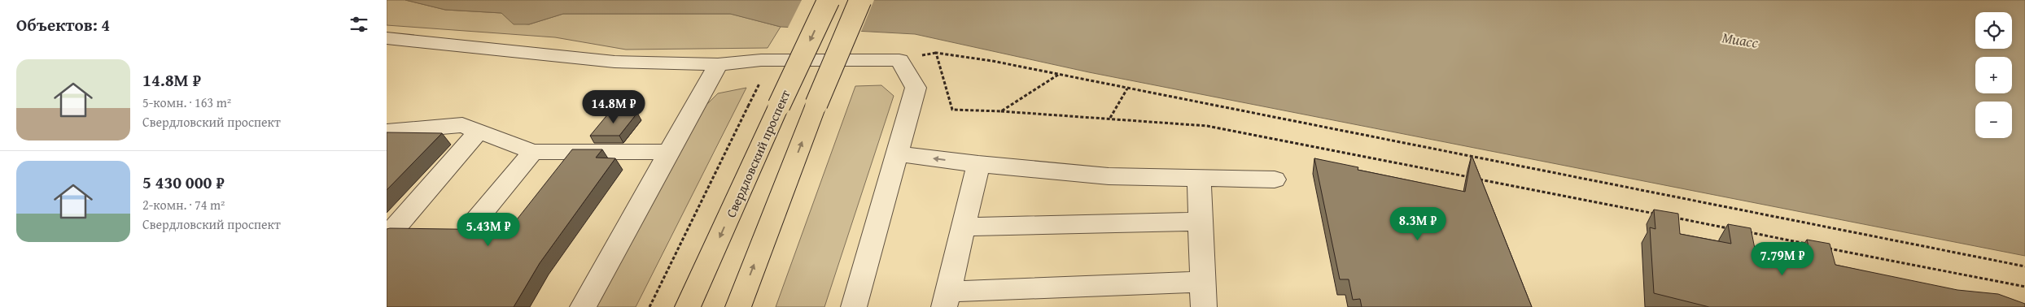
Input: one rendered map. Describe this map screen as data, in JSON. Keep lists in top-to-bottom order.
{
  "streets": {
    "main road": ["Свердловский проспект"]
  },
  "water": ["Миасс"],
  "page": {
    "heading": "Объектов: 4",
    "map_buttons": ["+", "−"],
    "list": [
      {
        "name": "14.8M ₽",
        "note": "5-комн. · 163 m² · Свердловский проспект"
      },
      {
        "name": "5 430 000 ₽",
        "note": "2-комн. · 74 m² · Свердловский проспект"
      }
    ],
    "price": [
      "14.8M ₽",
      "8.3M ₽",
      "5.43M ₽",
      "7.79M ₽"
    ]
  }
}
